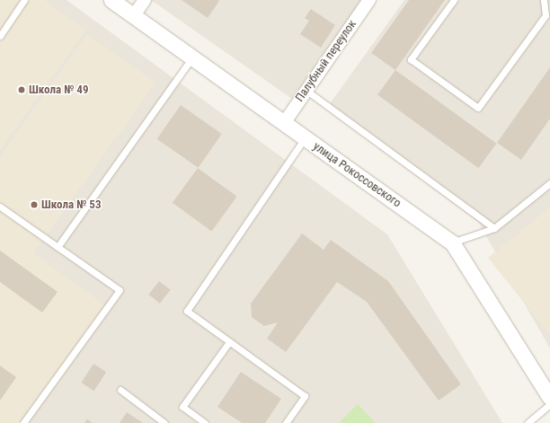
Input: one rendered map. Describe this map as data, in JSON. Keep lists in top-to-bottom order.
{
  "streets": {
    "street": ["Палубный переулок", "улица Рокоссовского"]
  },
  "crossings": [
    ["Палубный переулок", "улица Рокоссовского"]
  ],
  "places": ["Школа № 49", "Школа № 53"]
}
